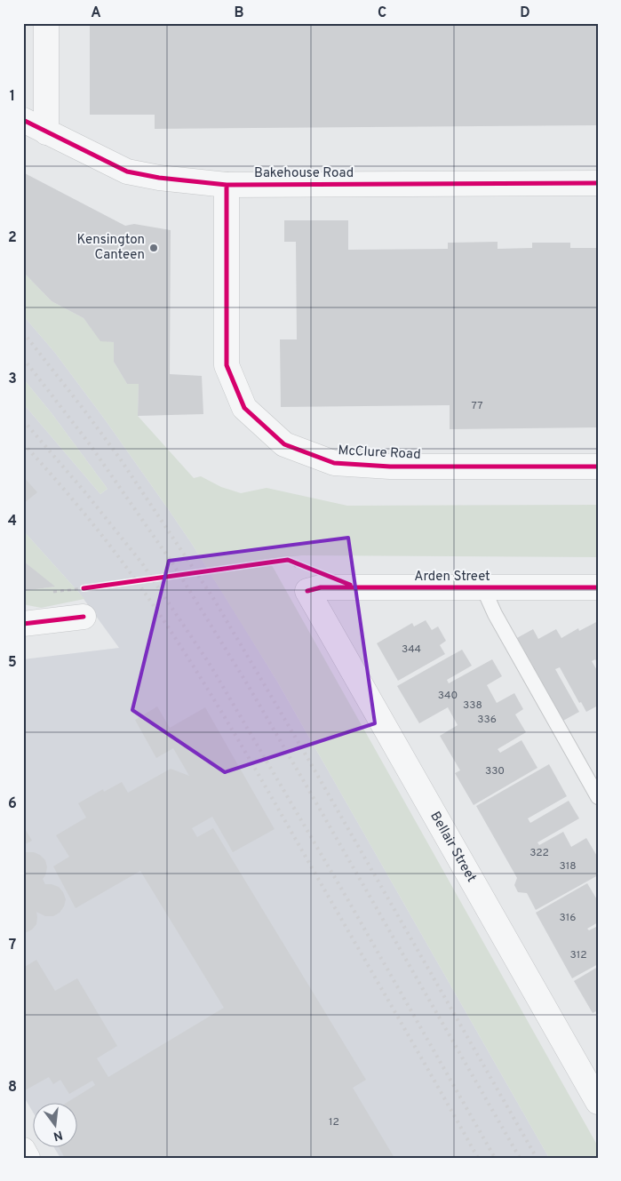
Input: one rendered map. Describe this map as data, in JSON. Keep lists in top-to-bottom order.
{
  "streets": {
    "street": [
      "Bakehouse Road",
      "McClure Road",
      "Arden Street",
      "Bellair Street"
    ]
  },
  "crossings": [
    ["Bakehouse Road", "McClure Road"],
    ["Arden Street", "Bellair Street"]
  ],
  "places": ["Kensington Canteen"],
  "house_numbers": [
    "77",
    "344",
    "340",
    "338",
    "336",
    "330",
    "322",
    "318",
    "316",
    "312",
    "12"
  ],
  "north": "bottom",
  "grid": {
    "columns": [
      "A",
      "B",
      "C",
      "D"
    ],
    "rows": [
      "1",
      "2",
      "3",
      "4",
      "5",
      "6",
      "7",
      "8"
    ]
  }
}
